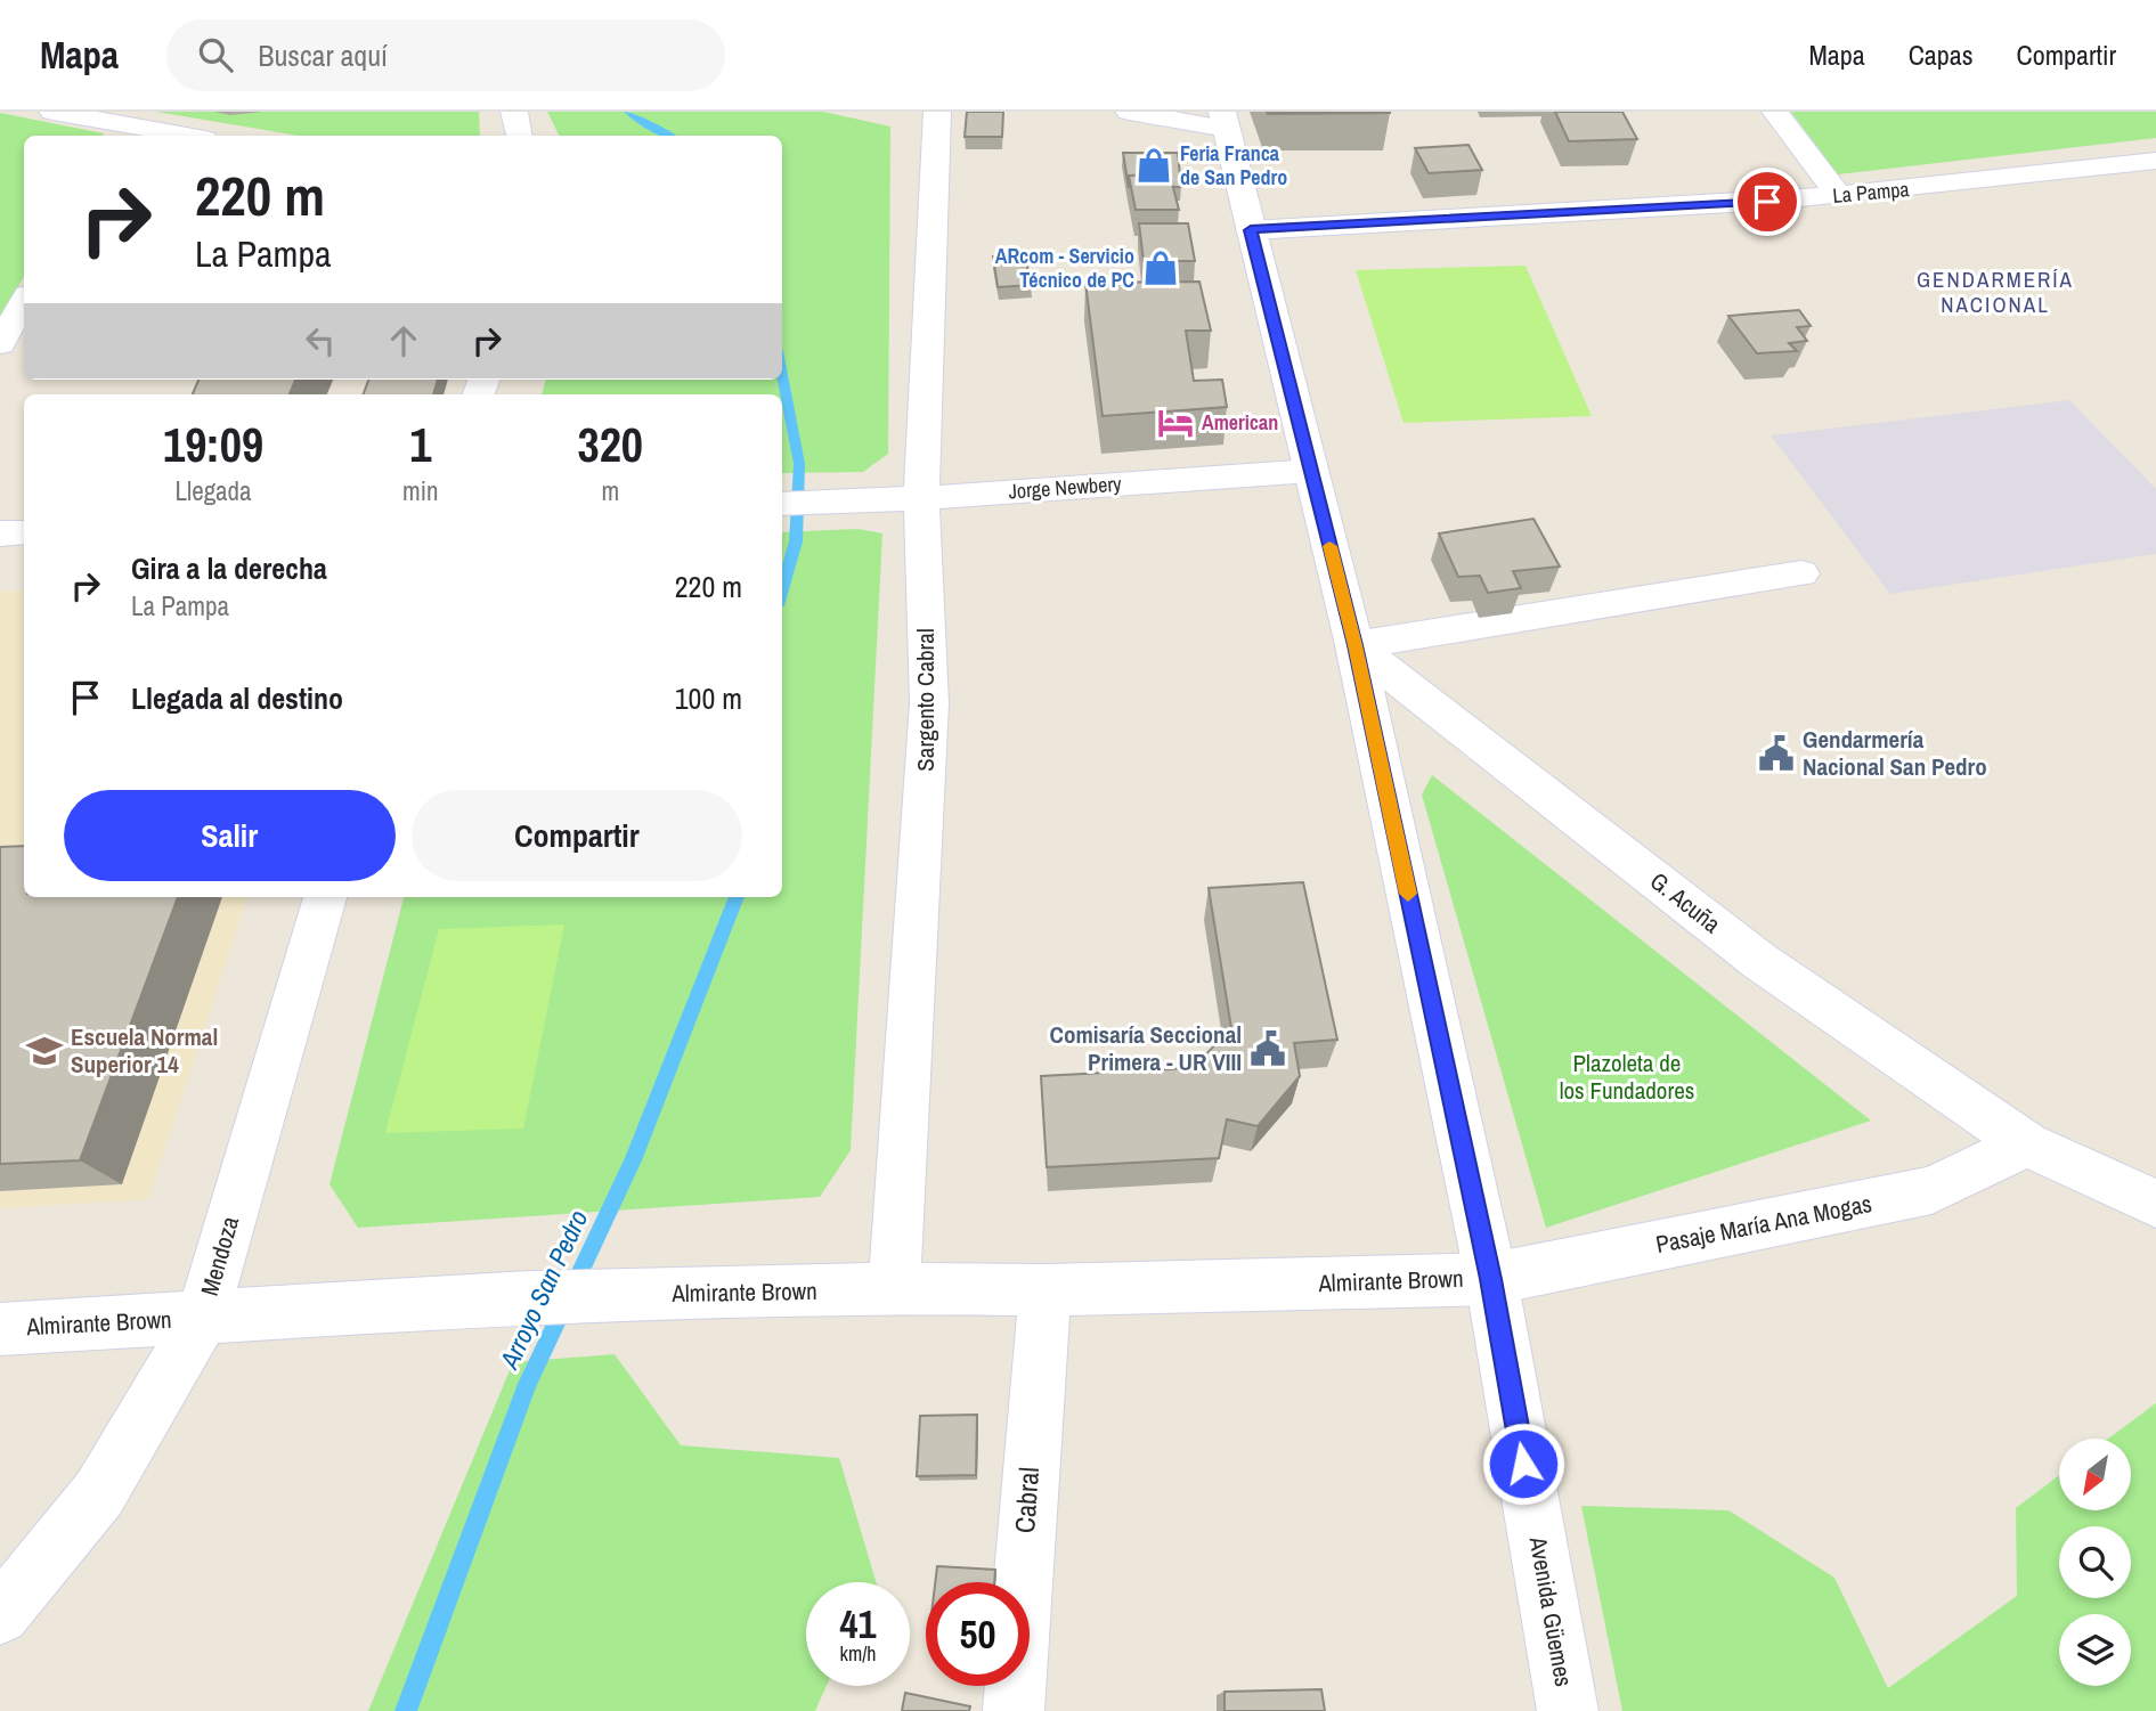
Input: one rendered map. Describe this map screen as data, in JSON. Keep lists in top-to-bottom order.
{
  "streets": {
    "street": [
      "La Pampa",
      "Jorge Newbery",
      "Sargento Cabral",
      "G. Acuña",
      "Pasaje María Ana Mogas",
      "Mendoza",
      "Almirante Brown",
      "Cabral",
      "Avenida Güemes"
    ]
  },
  "crossings": [
    ["La Pampa", "Avenida Güemes"],
    ["Jorge Newbery", "Sargento Cabral"],
    ["Jorge Newbery", "Avenida Güemes"],
    ["Sargento Cabral", "Almirante Brown"],
    ["G. Acuña", "Pasaje María Ana Mogas"],
    ["G. Acuña", "Avenida Güemes"],
    ["Pasaje María Ana Mogas", "Almirante Brown"],
    ["Pasaje María Ana Mogas", "Avenida Güemes"],
    ["Mendoza", "Almirante Brown"],
    ["Almirante Brown", "Cabral"],
    ["Almirante Brown", "Avenida Güemes"]
  ],
  "districts": ["GENDARMERÍA NACIONAL"],
  "water": ["Arroyo San Pedro"],
  "parks": ["Plazoleta de los Fundadores"],
  "places": {
    "shop": ["Feria Franca de San Pedro", "ARcom - Servicio Técnico de PC"],
    "hotel": ["American"],
    "public building": ["Gendarmería Nacional San Pedro", "Comisaría Seccional Primera - UR VIII"],
    "school or university": ["Escuela Normal Superior 14"]
  },
  "north": "bottom left",
  "page": {
    "header": "Mapa",
    "search": "Buscar aquí",
    "nav": ["Mapa", "Capas", "Compartir"],
    "turn": ["220 m", "La Pampa"],
    "eta": [
      "19:09",
      "Llegada",
      "1",
      "min",
      "320",
      "m"
    ],
    "list": [
      {
        "name": "Gira a la derecha",
        "note": "La Pampa",
        "value": "220 m"
      },
      {
        "name": "Llegada al destino",
        "value": "100 m"
      }
    ],
    "buttons": ["Salir", "Compartir"],
    "speed": "41 km/h",
    "limit": "50"
  }
}
